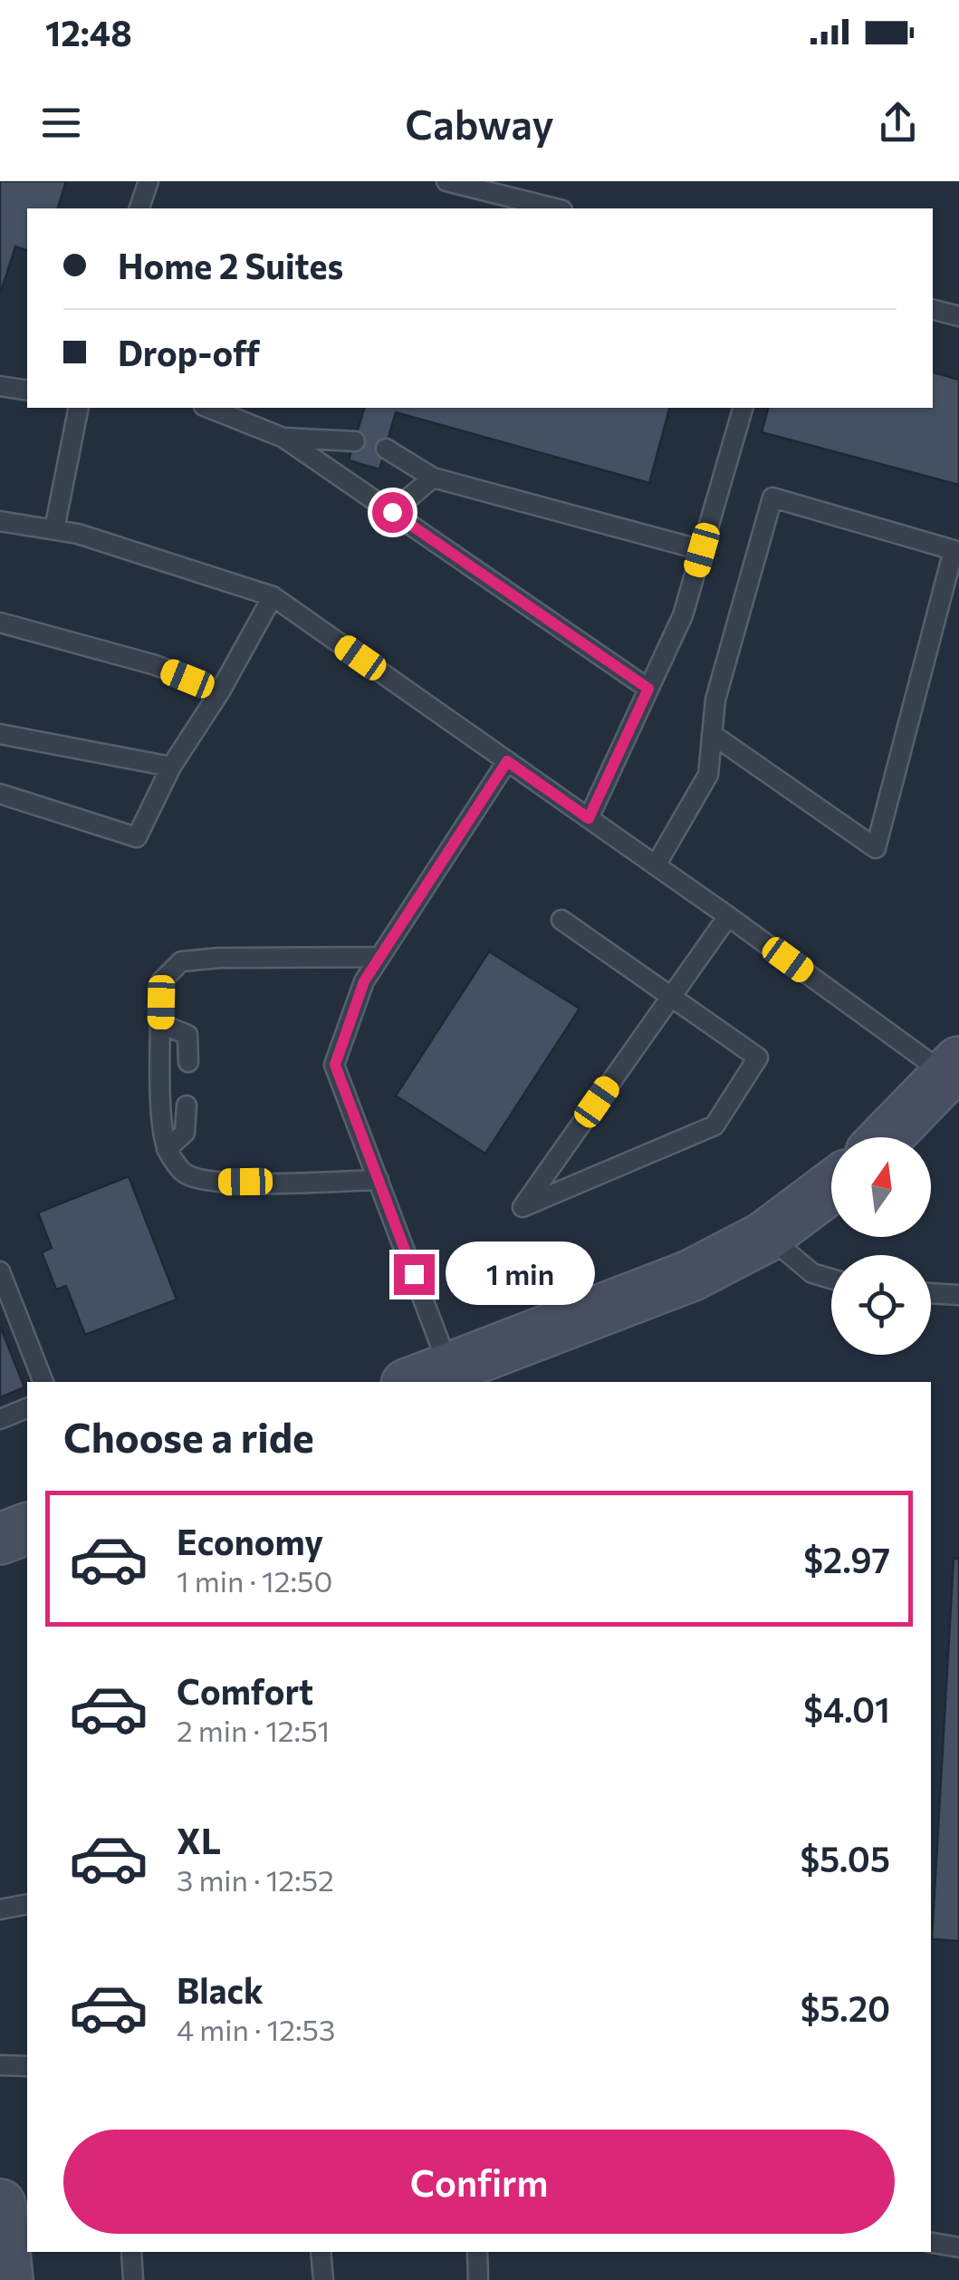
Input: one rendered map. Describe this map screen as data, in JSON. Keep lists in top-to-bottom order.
{
  "north": "top",
  "page": {
    "status": "12:48",
    "header": "Cabway",
    "banner": ["Home 2 Suites", "Drop-off"],
    "bubble": "1 min",
    "heading": "Choose a ride",
    "list": [
      {
        "name": "Economy",
        "note": "1 min · 12:50",
        "value": "$2.97"
      },
      {
        "name": "Comfort",
        "note": "2 min · 12:51",
        "value": "$4.01"
      },
      {
        "name": "XL",
        "note": "3 min · 12:52",
        "value": "$5.05"
      },
      {
        "name": "Black",
        "note": "4 min · 12:53",
        "value": "$5.20"
      }
    ],
    "buttons": "Confirm"
  }
}
